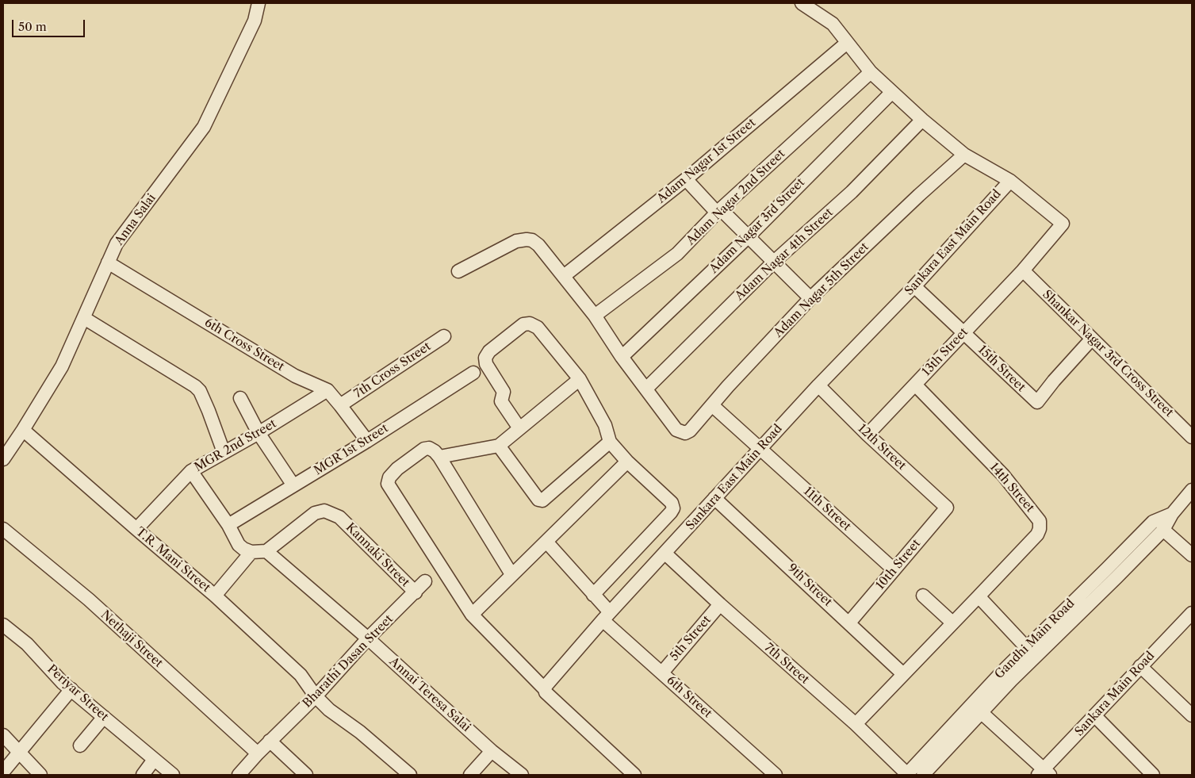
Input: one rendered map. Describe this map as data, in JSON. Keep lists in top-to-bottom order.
{
  "streets": {
    "street": [
      "Adam Nagar 1st Street",
      "Adam Nagar 2nd Street",
      "Anna Salai",
      "Adam Nagar 3rd Street",
      "Sankara East Main Road",
      "Adam Nagar 4th Street",
      "Adam Nagar 5th Street",
      "6th Cross Street",
      "13th Street",
      "Shankar Nagar 3rd Cross Street",
      "15th Street",
      "7th Cross Street",
      "MGR 2nd Street",
      "12th Street",
      "MGR 1st Street",
      "14th Street",
      "11th Street",
      "Kannaki Street",
      "T.R. Mani Street",
      "10th Street",
      "9th Street",
      "5th Street",
      "Nethaji Street",
      "Gandhi Main Road",
      "Bharathi Dasan Street",
      "7th Street",
      "Periyar Street",
      "Sankara Main Road",
      "Annai Teresa Salai",
      "6th Street"
    ]
  },
  "crossings": [
    ["Anna Salai", "6th Cross Street"],
    ["Anna Salai", "T.R. Mani Street"],
    ["Sankara East Main Road", "13th Street"],
    ["Sankara East Main Road", "15th Street"],
    ["Sankara East Main Road", "12th Street"],
    ["Sankara East Main Road", "11th Street"],
    ["Sankara East Main Road", "9th Street"],
    ["Sankara East Main Road", "7th Street"],
    ["Sankara East Main Road", "6th Street"],
    ["Adam Nagar 4th Street", "Adam Nagar 5th Street"],
    ["Adam Nagar 5th Street", "11th Street"],
    ["6th Cross Street", "7th Cross Street"],
    ["6th Cross Street", "MGR 2nd Street"],
    ["6th Cross Street", "MGR 1st Street"],
    ["13th Street", "Shankar Nagar 3rd Cross Street"],
    ["13th Street", "15th Street"],
    ["13th Street", "12th Street"],
    ["13th Street", "14th Street"],
    ["Shankar Nagar 3rd Cross Street", "15th Street"],
    ["MGR 2nd Street", "T.R. Mani Street"],
    ["12th Street", "10th Street"],
    ["14th Street", "9th Street"],
    ["14th Street", "7th Street"],
    ["11th Street", "10th Street"],
    ["Kannaki Street", "Bharathi Dasan Street"],
    ["Kannaki Street", "Annai Teresa Salai"],
    ["T.R. Mani Street", "Bharathi Dasan Street"],
    ["10th Street", "9th Street"],
    ["5th Street", "7th Street"],
    ["5th Street", "6th Street"],
    ["Nethaji Street", "Bharathi Dasan Street"],
    ["Gandhi Main Road", "7th Street"],
    ["Bharathi Dasan Street", "Annai Teresa Salai"]
  ],
  "scale_bar": "50 m"
}
